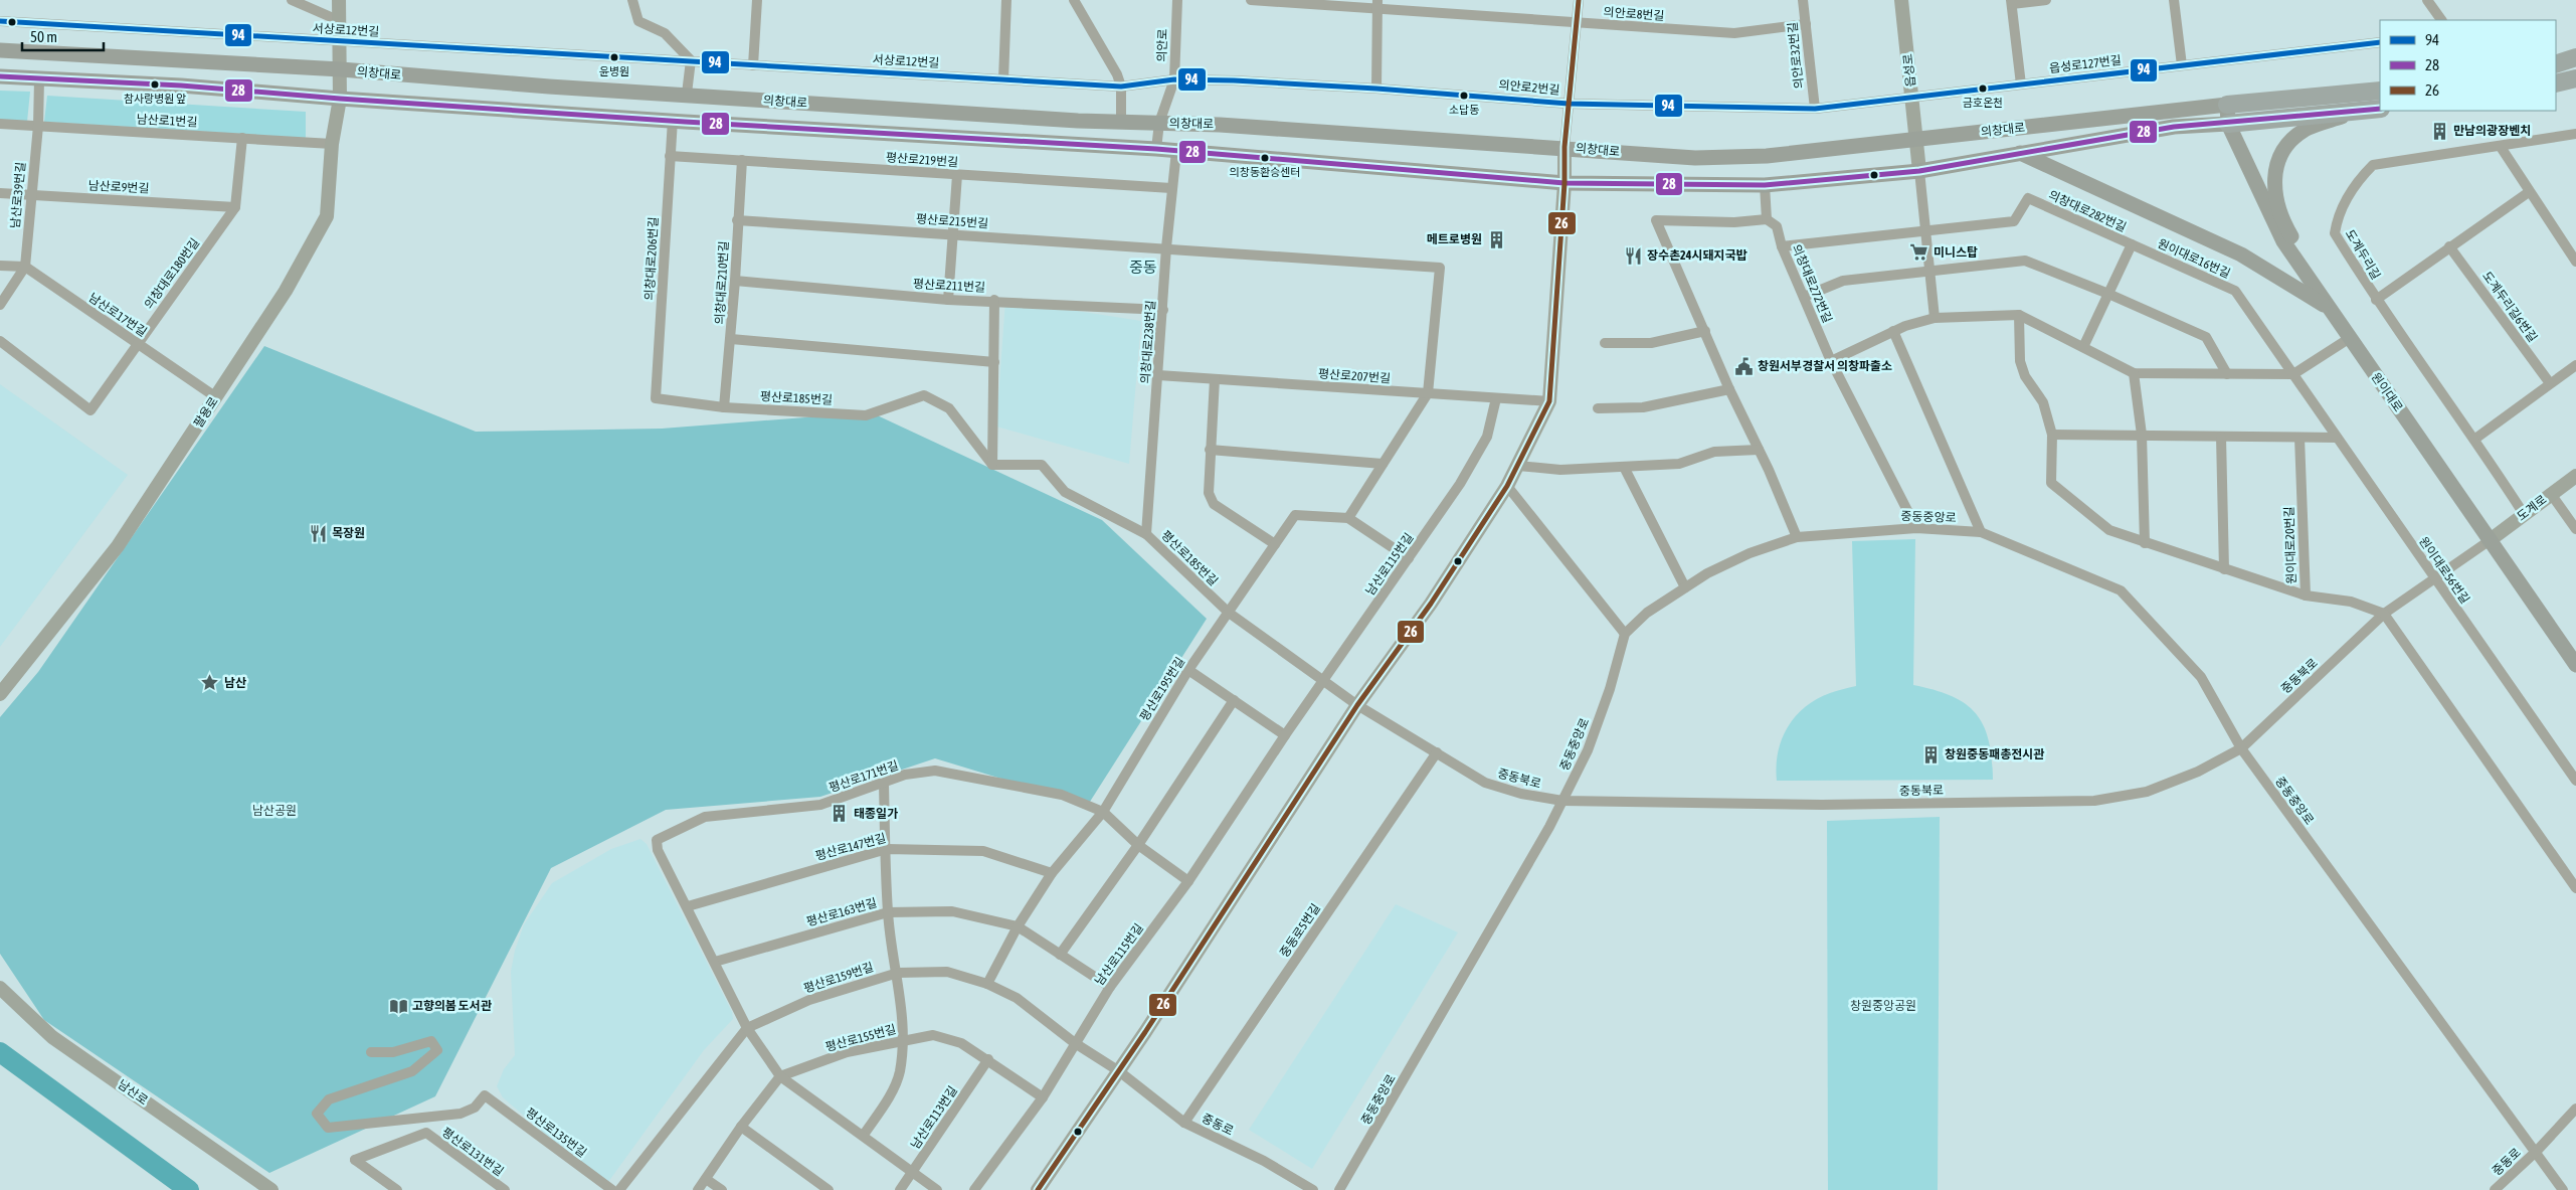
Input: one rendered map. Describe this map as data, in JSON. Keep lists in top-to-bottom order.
{
  "streets": {
    "highway": ["의창대로"],
    "main road": [
      "읍성로",
      "원이대로",
      "팔용로",
      "도계로",
      "남산로"
    ],
    "street": [
      "의안로8번길",
      "서상로12번길",
      "의안로",
      "의안로32번길",
      "읍성로127번길",
      "의안로2번길",
      "남산로1번길",
      "평산로219번길",
      "남산로9번길",
      "남산로39번길",
      "의창대로282번길",
      "평산로215번길",
      "도계두리길",
      "의창대로206번길",
      "원이대로16번길",
      "의창대로180번길",
      "의창대로210번길",
      "의창대로272번길",
      "평산로211번길",
      "도계두리길6번길",
      "남산로17번길",
      "의창대로238번길",
      "평산로207번길",
      "평산로185번길",
      "중동중앙로",
      "원이대로20번길",
      "남산로115번길",
      "원이대로56번길",
      "중동북로",
      "평산로195번길",
      "평산로171번길",
      "평산로147번길",
      "평산로163번길",
      "중동로5번길",
      "평산로159번길",
      "평산로155번길",
      "남산로113번길",
      "중동로",
      "평산로135번길",
      "평산로131번길"
    ]
  },
  "crossings": [
    ["의안로8번길", "의안로32번길"],
    ["서상로12번길", "의안로"],
    ["서상로12번길", "의안로2번길"],
    ["서상로12번길", "팔용로"],
    ["의안로", "의창대로"],
    ["의안로", "의안로2번길"],
    ["의안로32번길", "의안로2번길"],
    ["읍성로127번길", "읍성로"],
    ["읍성로127번길", "의안로2번길"],
    ["읍성로", "의창대로"],
    ["읍성로", "의안로2번길"],
    ["의창대로", "남산로39번길"],
    ["의창대로", "의창대로206번길"],
    ["의창대로", "의창대로238번길"],
    ["의창대로", "원이대로"],
    ["의창대로", "팔용로"],
    ["남산로1번길", "남산로39번길"],
    ["남산로1번길", "팔용로"],
    ["평산로219번길", "의창대로206번길"],
    ["평산로219번길", "의창대로210번길"],
    ["평산로219번길", "의창대로238번길"],
    ["남산로9번길", "남산로39번길"],
    ["남산로9번길", "의창대로180번길"],
    ["남산로39번길", "남산로17번길"],
    ["의창대로282번길", "원이대로16번길"],
    ["의창대로282번길", "의창대로272번길"],
    ["평산로215번길", "의창대로210번길"],
    ["평산로215번길", "의창대로238번길"],
    ["평산로215번길", "평산로207번길"],
    ["도계두리길", "도계두리길6번길"],
    ["도계두리길", "도계로"],
    ["의창대로206번길", "평산로185번길"],
    ["원이대로16번길", "원이대로56번길"],
    ["의창대로180번길", "남산로17번길"],
    ["의창대로210번길", "평산로211번길"],
    ["의창대로210번길", "평산로185번길"],
    ["의창대로272번길", "중동중앙로"],
    ["평산로211번길", "의창대로238번길"],
    ["남산로17번길", "팔용로"],
    ["의창대로238번길", "평산로207번길"],
    ["의창대로238번길", "평산로185번길"],
    ["평산로207번길", "남산로115번길"],
    ["원이대로", "도계로"],
    ["원이대로", "중동북로"],
    ["평산로185번길", "남산로115번길"],
    ["평산로185번길", "중동북로"],
    ["평산로185번길", "평산로195번길"],
    ["도계로", "중동북로"],
    ["중동중앙로", "중동북로"],
    ["중동중앙로", "중동로"],
    ["남산로115번길", "평산로171번길"],
    ["남산로115번길", "평산로163번길"],
    ["남산로115번길", "평산로159번길"],
    ["남산로115번길", "평산로155번길"],
    ["원이대로56번길", "중동북로"],
    ["중동북로", "중동로5번길"],
    ["평산로195번길", "평산로171번길"],
    ["평산로195번길", "평산로147번길"],
    ["평산로195번길", "평산로163번길"],
    ["평산로195번길", "평산로159번길"],
    ["평산로171번길", "평산로147번길"],
    ["중동로5번길", "중동로"],
    ["평산로159번길", "중동로"],
    ["평산로155번길", "남산로113번길"]
  ],
  "districts": ["중동"],
  "parks": ["남산공원", "창원중앙공원"],
  "places": {
    "other": [
      "윤병원",
      "참사랑병원 앞",
      "금호온천",
      "소답동",
      "의창동환승센터"
    ],
    "building": [
      "만남의광장벤치",
      "메트로병원",
      "창원중동패총전시관",
      "태종일가"
    ],
    "supermarket": ["미니스탑"],
    "restaurant": ["장수촌24시돼지국밥", "목장원"],
    "public building": ["창원서부경찰서 의창파출소"],
    "place": ["남산"],
    "library": ["고향의봄 도서관"]
  },
  "lines": ["transit line 26", "transit line 94", "transit line 28"],
  "legend": ["94", "28", "26"],
  "scale_bar": "50 m"
}
